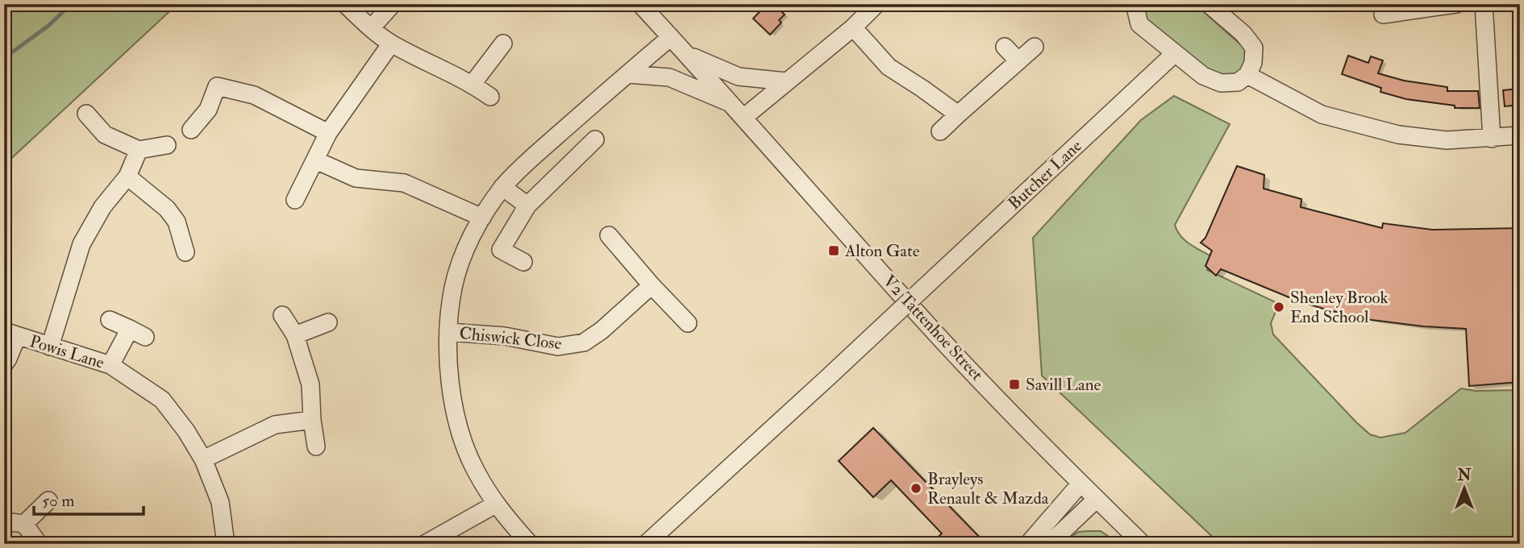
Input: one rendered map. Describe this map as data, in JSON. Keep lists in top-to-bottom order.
{
  "streets": {
    "street": [
      "Butcher Lane",
      "V2 Tattenhoe Street",
      "Chiswick Close",
      "Powis Lane"
    ]
  },
  "places": {
    "transit": ["Alton Gate", "Savill Lane"],
    "other": ["Shenley Brook End School", "Brayleys Renault & Mazda"]
  },
  "scale_bar": "50 m",
  "north": "top"
}
